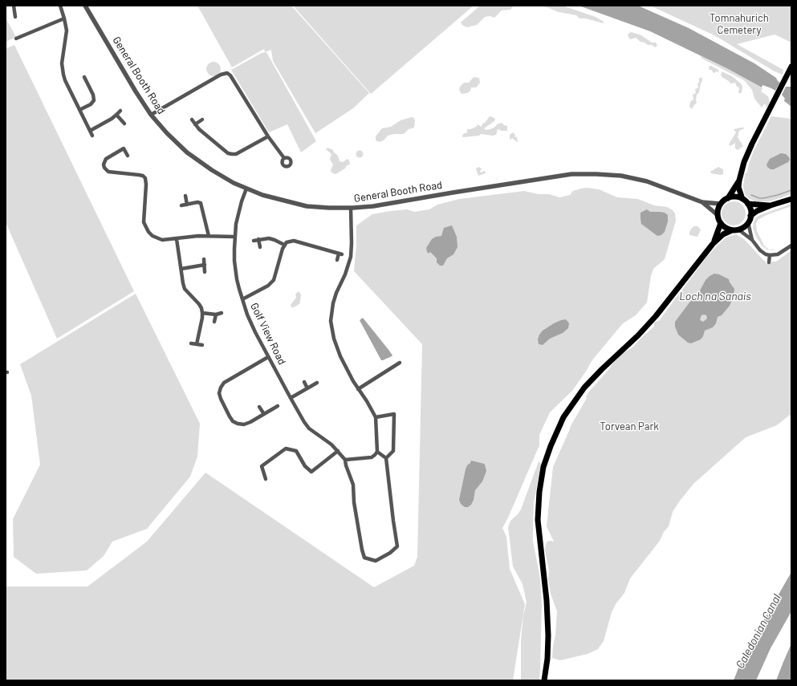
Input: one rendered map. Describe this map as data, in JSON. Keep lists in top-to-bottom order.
{
  "streets": {
    "street": ["General Booth Road", "Golf View Road"]
  },
  "crossings": [
    ["General Booth Road", "Golf View Road"]
  ],
  "water": ["Loch na Sanais", "Caledonian Canal"],
  "parks": ["Tomnahurich Cemetery", "Torvean Park"]
}
